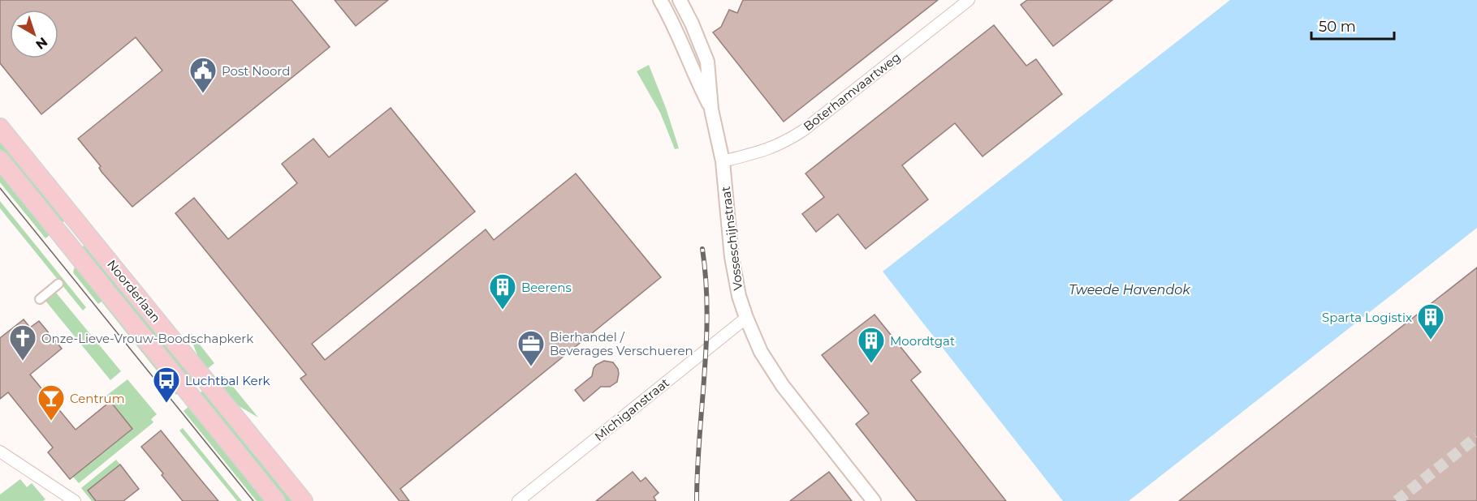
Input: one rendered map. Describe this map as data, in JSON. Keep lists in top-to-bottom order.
{
  "streets": {
    "main road": ["Noorderlaan"],
    "street": ["Boterhamvaartweg", "Vosseschijnstraat", "Michiganstraat"]
  },
  "crossings": [
    ["Boterhamvaartweg", "Vosseschijnstraat"],
    ["Vosseschijnstraat", "Michiganstraat"]
  ],
  "water": ["Tweede Havendok"],
  "places": {
    "public building": ["Post Noord"],
    "building": ["Beerens", "Sparta Logistix", "Moordtgat"],
    "church": ["Onze-Lieve-Vrouw-Boodschapkerk"],
    "office": ["Bierhandel / Beverages Verschueren"],
    "bus stop": ["Luchtbal Kerk"],
    "bar": ["Centrum"]
  },
  "scale_bar": "50 m",
  "north": "bottom right"
}
